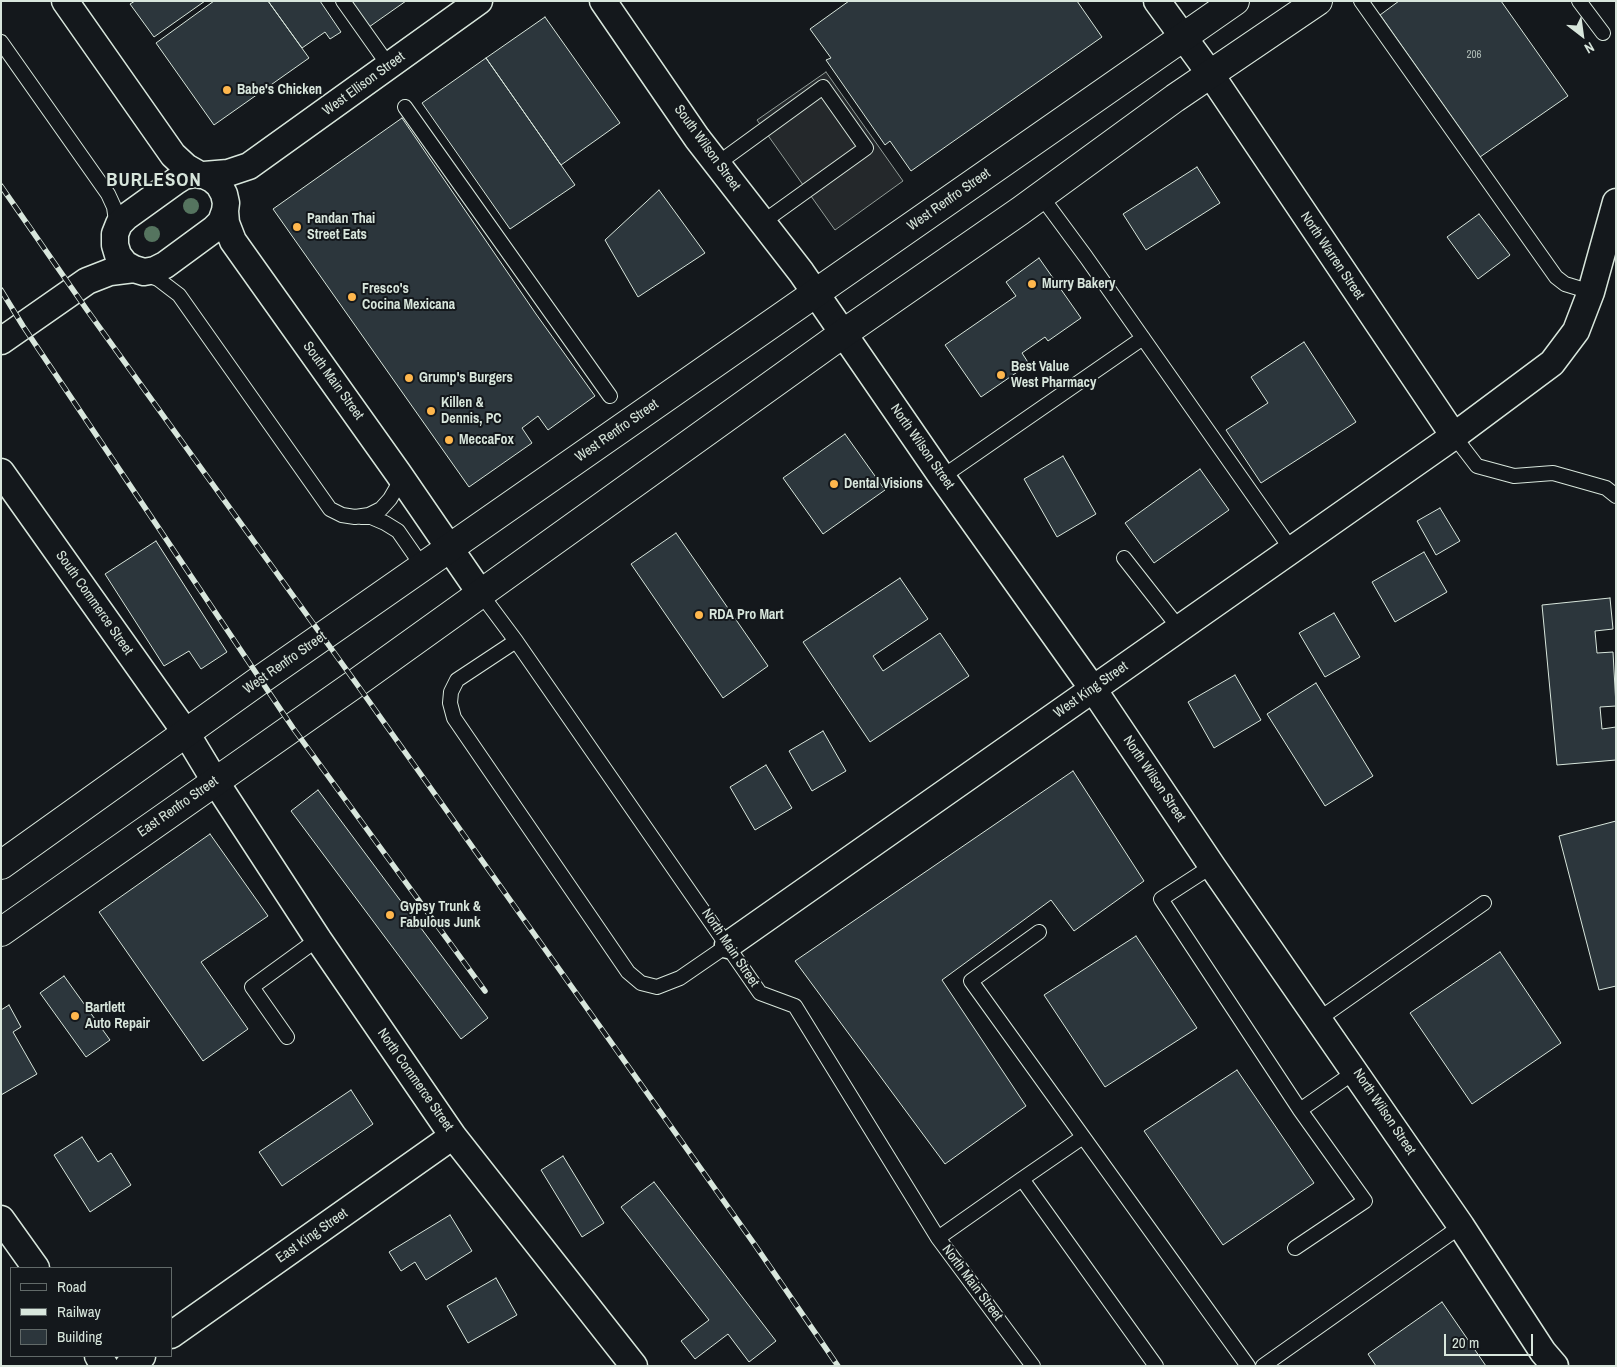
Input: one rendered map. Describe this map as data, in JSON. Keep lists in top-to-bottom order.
{
  "streets": {
    "main road": ["West Renfro Street", "East Renfro Street"],
    "street": [
      "West Ellison Street",
      "South Wilson Street",
      "North Warren Street",
      "South Main Street",
      "North Wilson Street",
      "South Commerce Street",
      "West King Street",
      "North Commerce Street",
      "East King Street"
    ],
    "lane": ["North Main Street"]
  },
  "crossings": [
    ["South Wilson Street", "West Renfro Street"],
    ["South Wilson Street", "North Wilson Street"],
    ["West Renfro Street", "North Warren Street"],
    ["West Renfro Street", "South Main Street"],
    ["West Renfro Street", "North Wilson Street"],
    ["West Renfro Street", "South Commerce Street"],
    ["North Warren Street", "West King Street"],
    ["South Main Street", "East Renfro Street"],
    ["South Main Street", "North Main Street"],
    ["North Wilson Street", "West King Street"],
    ["South Commerce Street", "East Renfro Street"],
    ["South Commerce Street", "North Commerce Street"],
    ["West King Street", "North Main Street"],
    ["East Renfro Street", "North Main Street"],
    ["East Renfro Street", "North Commerce Street"],
    ["North Commerce Street", "East King Street"]
  ],
  "districts": ["BURLESON"],
  "places": [
    "Babe's Chicken",
    "Pandan Thai Street Eats",
    "Murry Bakery",
    "Fresco's Cocina Mexicana",
    "Best Value West Pharmacy",
    "Grump's Burgers",
    "Killen & Dennis, PC",
    "MeccaFox",
    "Dental Visions",
    "RDA Pro Mart",
    "Gypsy Trunk & Fabulous Junk",
    "Bartlett Auto Repair"
  ],
  "house_numbers": ["206"],
  "legend": ["Road", "Railway", "Building"],
  "scale_bar": "20 m",
  "north": "bottom right"
}
